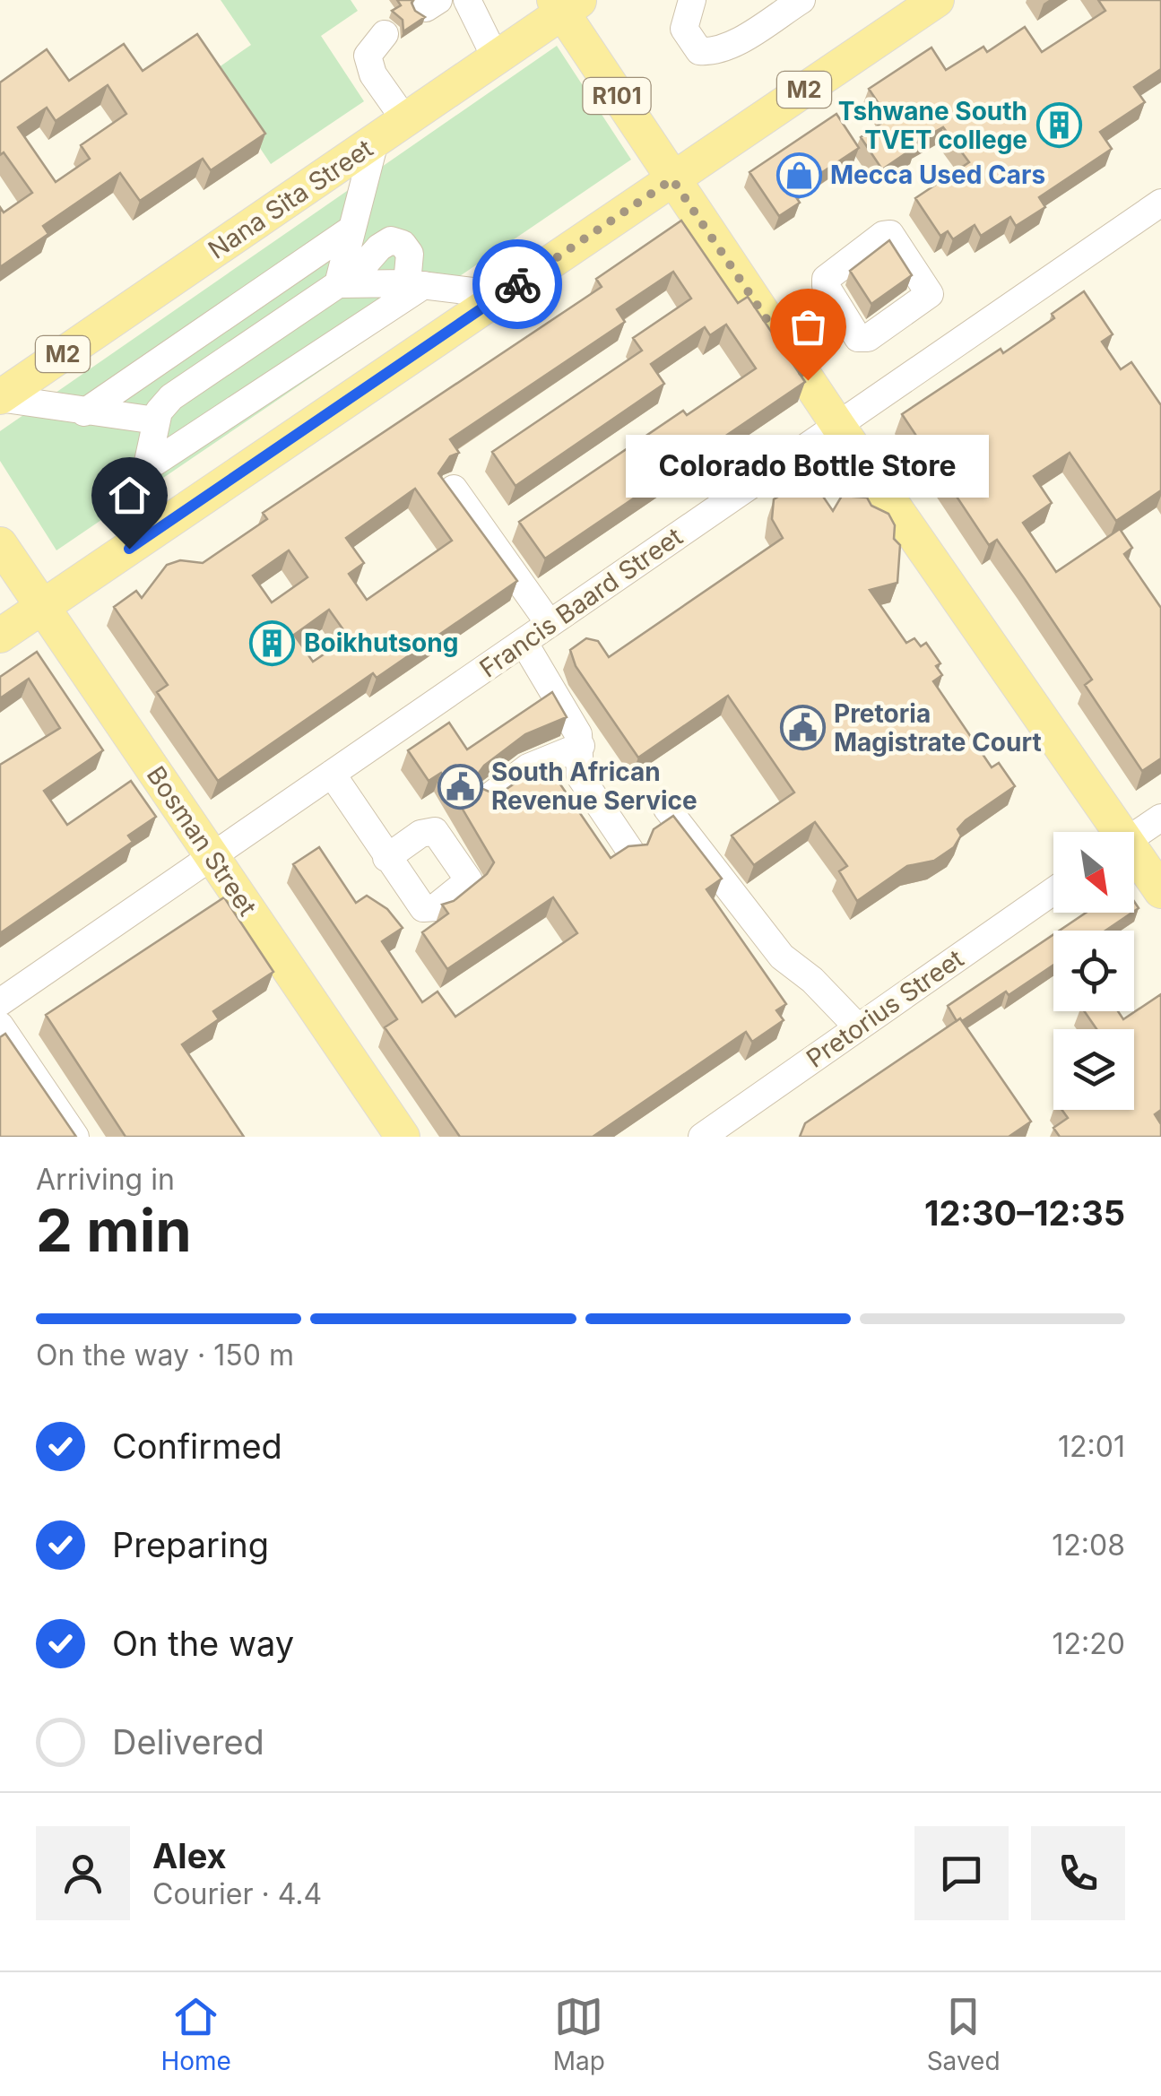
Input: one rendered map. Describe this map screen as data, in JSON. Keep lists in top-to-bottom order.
{
  "streets": {
    "main road": [
      "M2",
      "R101",
      "Nana Sita Street",
      "Bosman Street"
    ],
    "street": ["Francis Baard Street", "Pretorius Street"]
  },
  "crossings": [
    ["M2", "R101"],
    ["M2", "Bosman Street"],
    ["R101", "Nana Sita Street"],
    ["R101", "Francis Baard Street"],
    ["Francis Baard Street", "Bosman Street"]
  ],
  "places": {
    "building": ["Tshwane South TVET college", "Boikhutsong"],
    "shop": ["Mecca Used Cars"],
    "other": ["Colorado Bottle Store"],
    "public building": ["Pretoria Magistrate Court", "South African Revenue Service"]
  },
  "north": "bottom right",
  "page": {
    "bubble": "Colorado Bottle Store",
    "heading": ["2 min", "Arriving in", "12:30–12:35"],
    "panel": ["Alex", "Courier · 4.4"],
    "bar": "On the way · 150 m",
    "list": [
      ["Confirmed", "12:01"],
      ["Preparing", "12:08"],
      ["On the way", "12:20"],
      "Delivered"
    ],
    "tabs": ["Home", "Map", "Saved"]
  }
}
